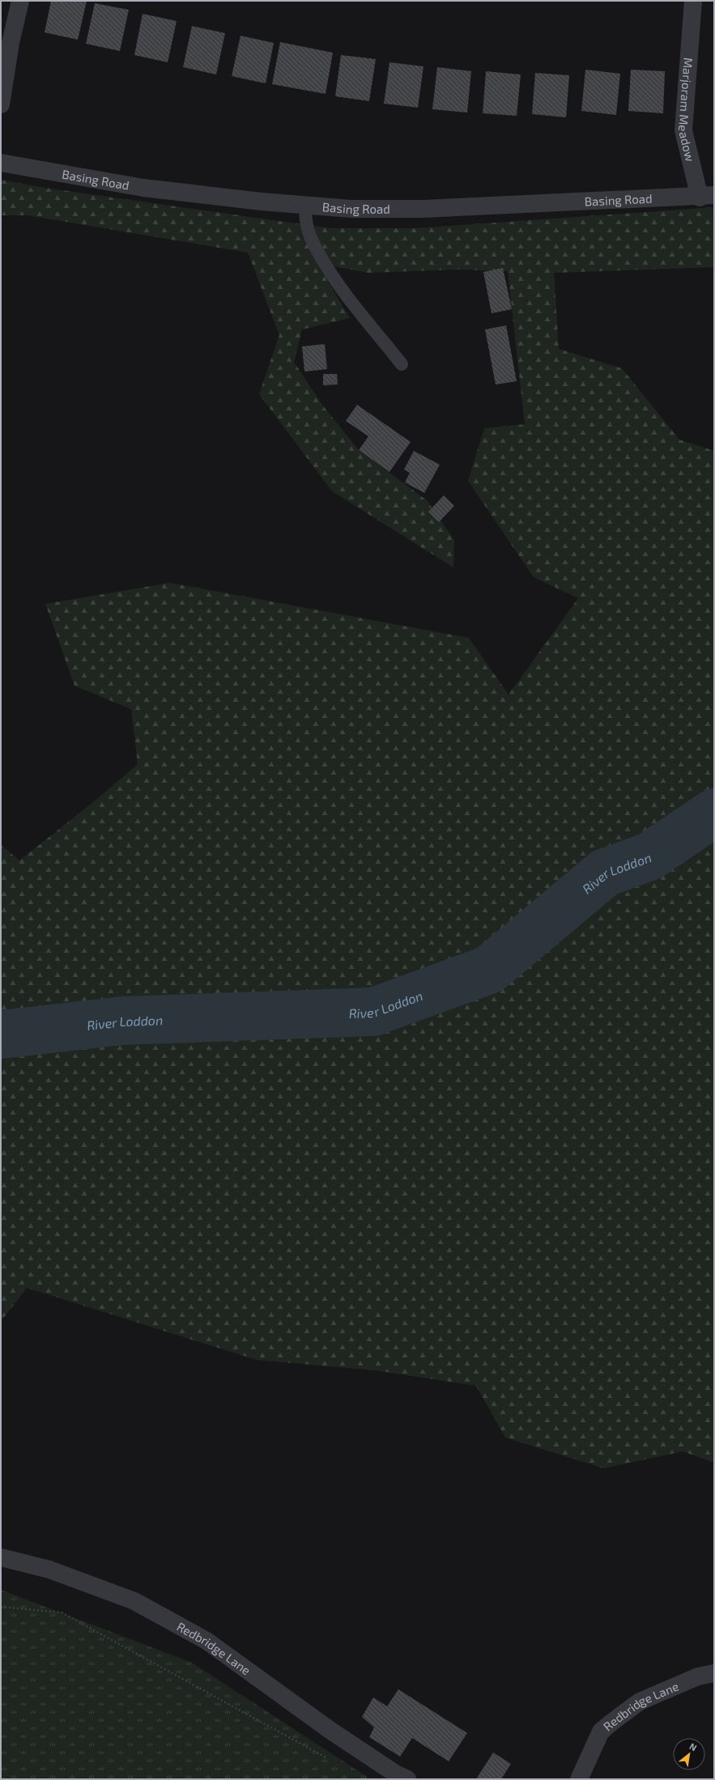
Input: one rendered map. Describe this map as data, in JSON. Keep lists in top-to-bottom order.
{
  "streets": {
    "street": ["Marjoram Meadow", "Basing Road", "Redbridge Lane"]
  },
  "crossings": [
    ["Marjoram Meadow", "Basing Road"]
  ],
  "water": ["River Loddon"],
  "north": "top right"
}
